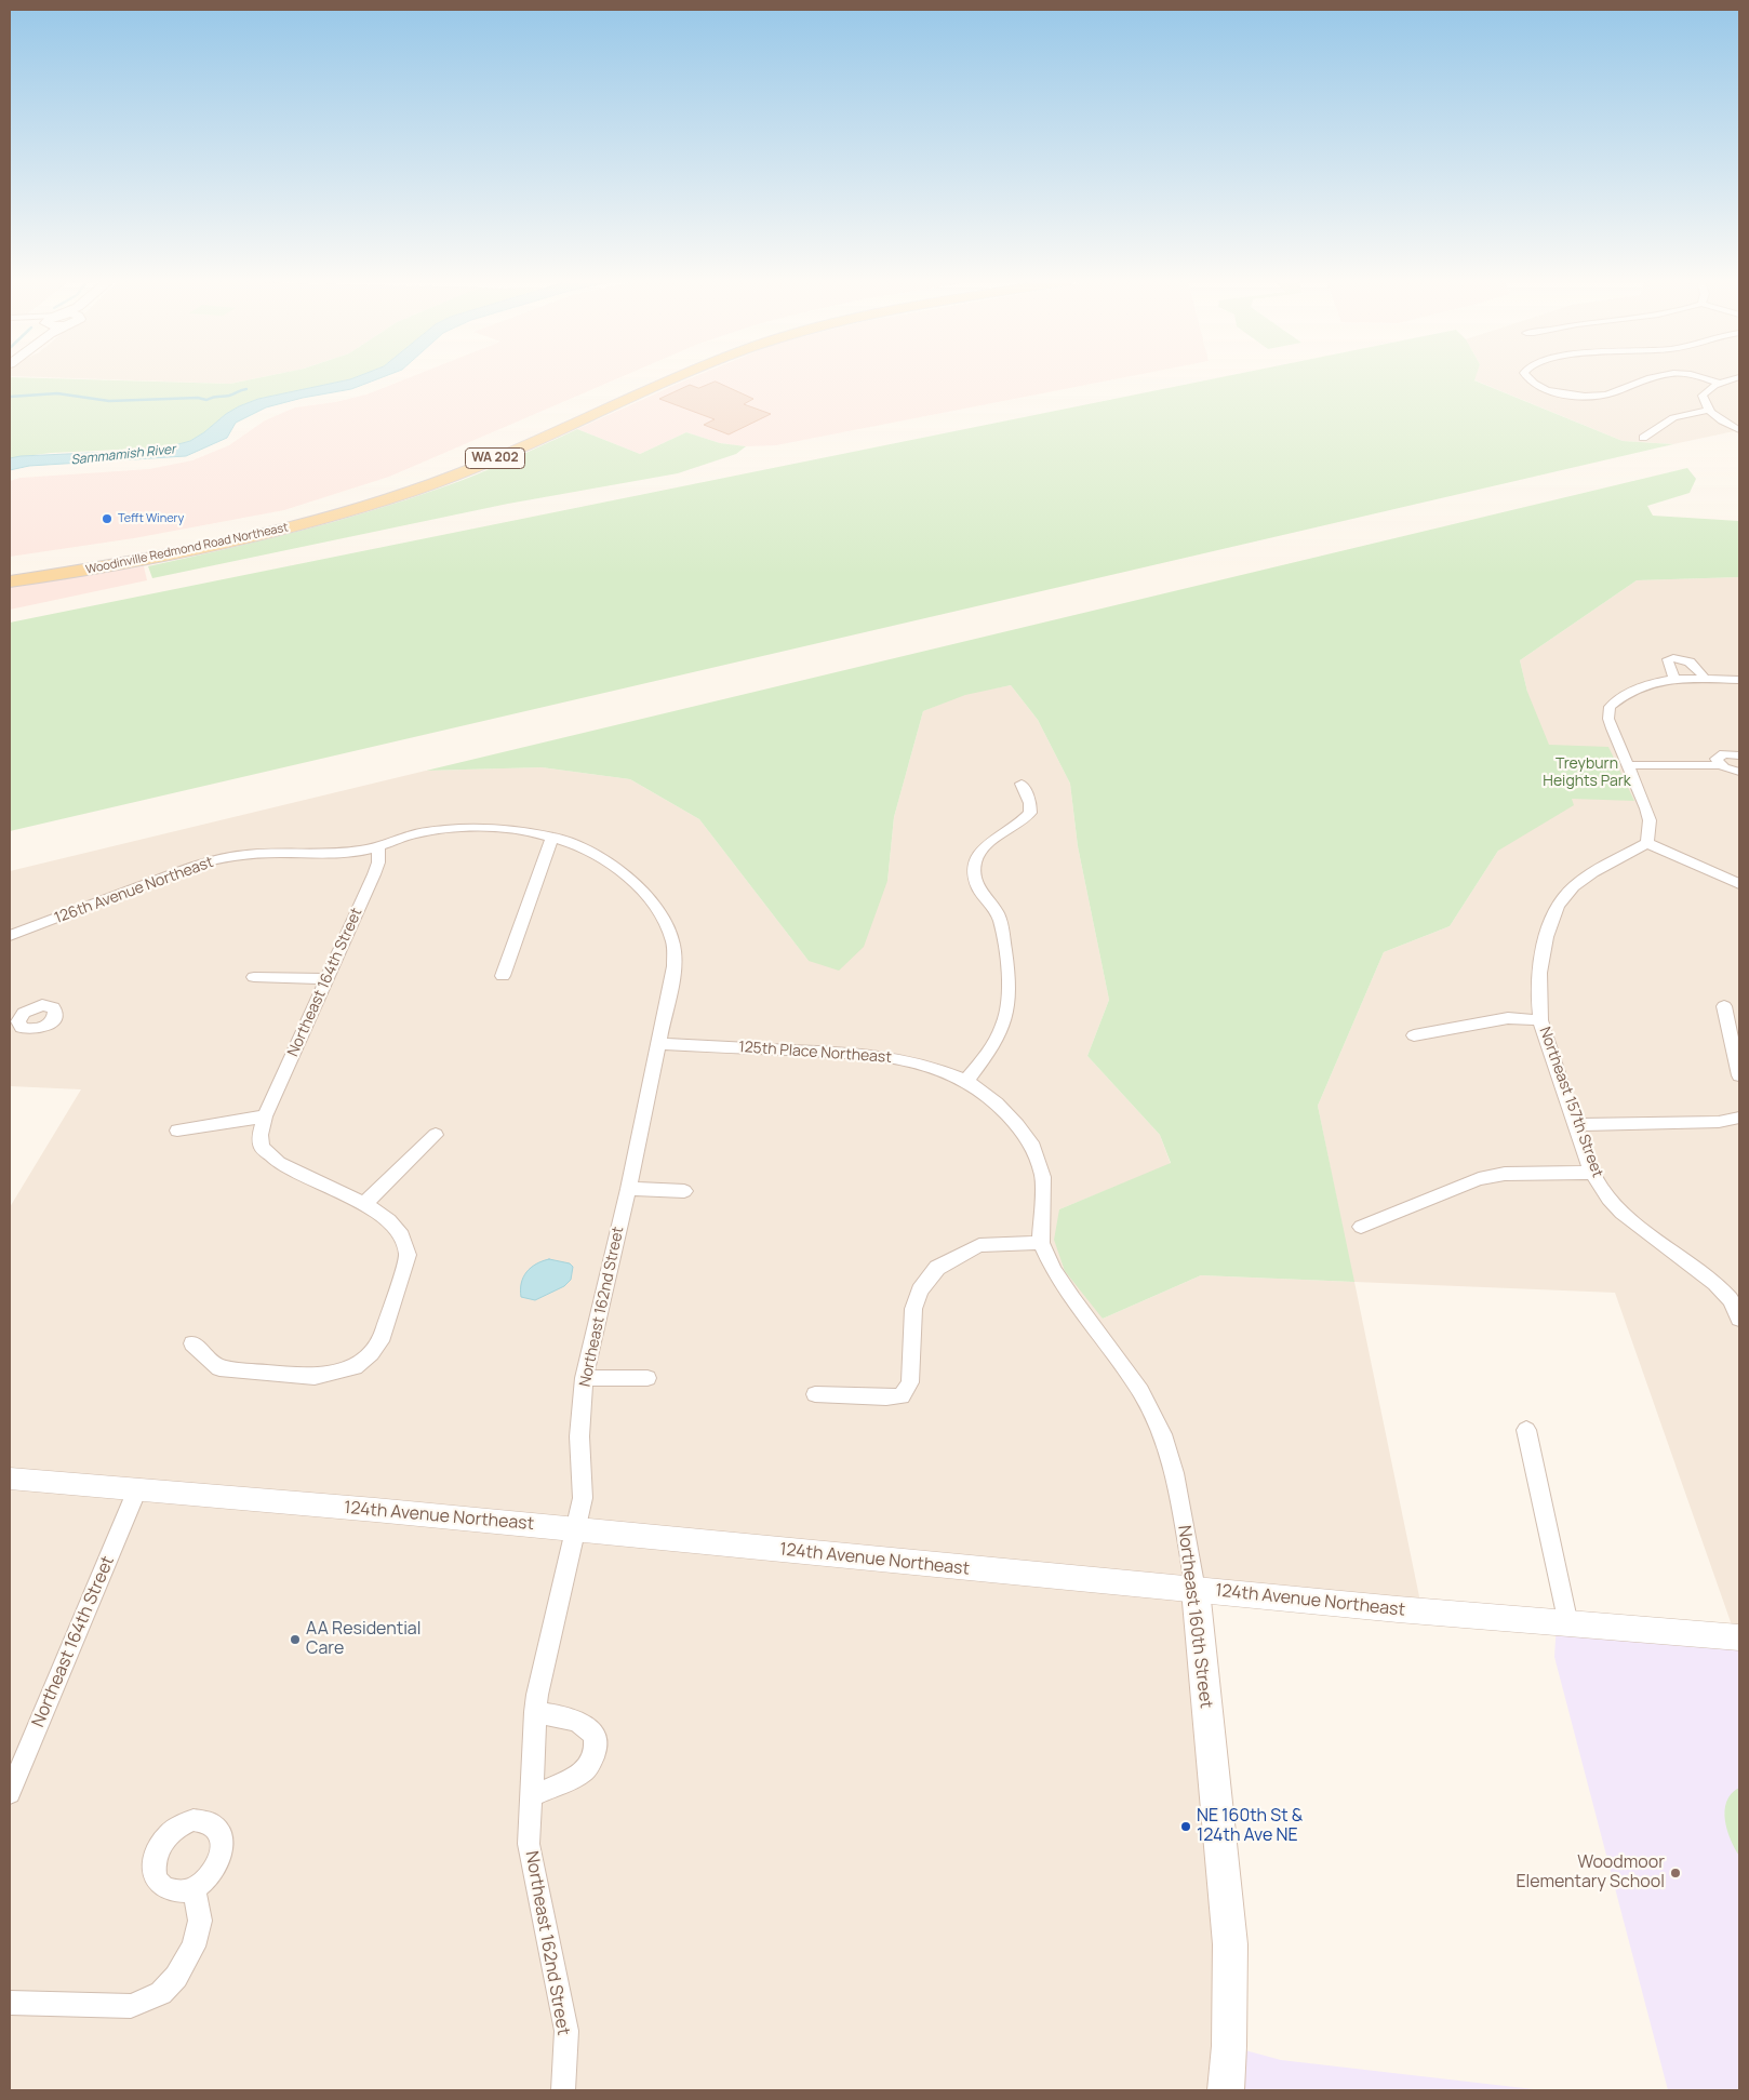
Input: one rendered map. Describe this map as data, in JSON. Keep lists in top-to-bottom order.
{
  "streets": {
    "main road": ["WA 202", "Woodinville Redmond Road Northeast", "Northeast 160th Street"],
    "street": [
      "126th Avenue Northeast",
      "Northeast 164th Street",
      "125th Place Northeast",
      "Northeast 157th Street",
      "Northeast 162nd Street",
      "124th Avenue Northeast"
    ]
  },
  "crossings": [
    ["126th Avenue Northeast", "Northeast 164th Street"],
    ["126th Avenue Northeast", "Northeast 162nd Street"],
    ["Northeast 164th Street", "124th Avenue Northeast"],
    ["125th Place Northeast", "Northeast 162nd Street"],
    ["125th Place Northeast", "Northeast 160th Street"],
    ["Northeast 162nd Street", "124th Avenue Northeast"],
    ["124th Avenue Northeast", "Northeast 160th Street"]
  ],
  "water": ["Sammamish River"],
  "parks": ["Treyburn Heights Park"],
  "places": [
    "Tefft Winery",
    "AA Residential Care",
    "NE 160th St & 124th Ave NE",
    "Woodmoor Elementary School"
  ]
}
